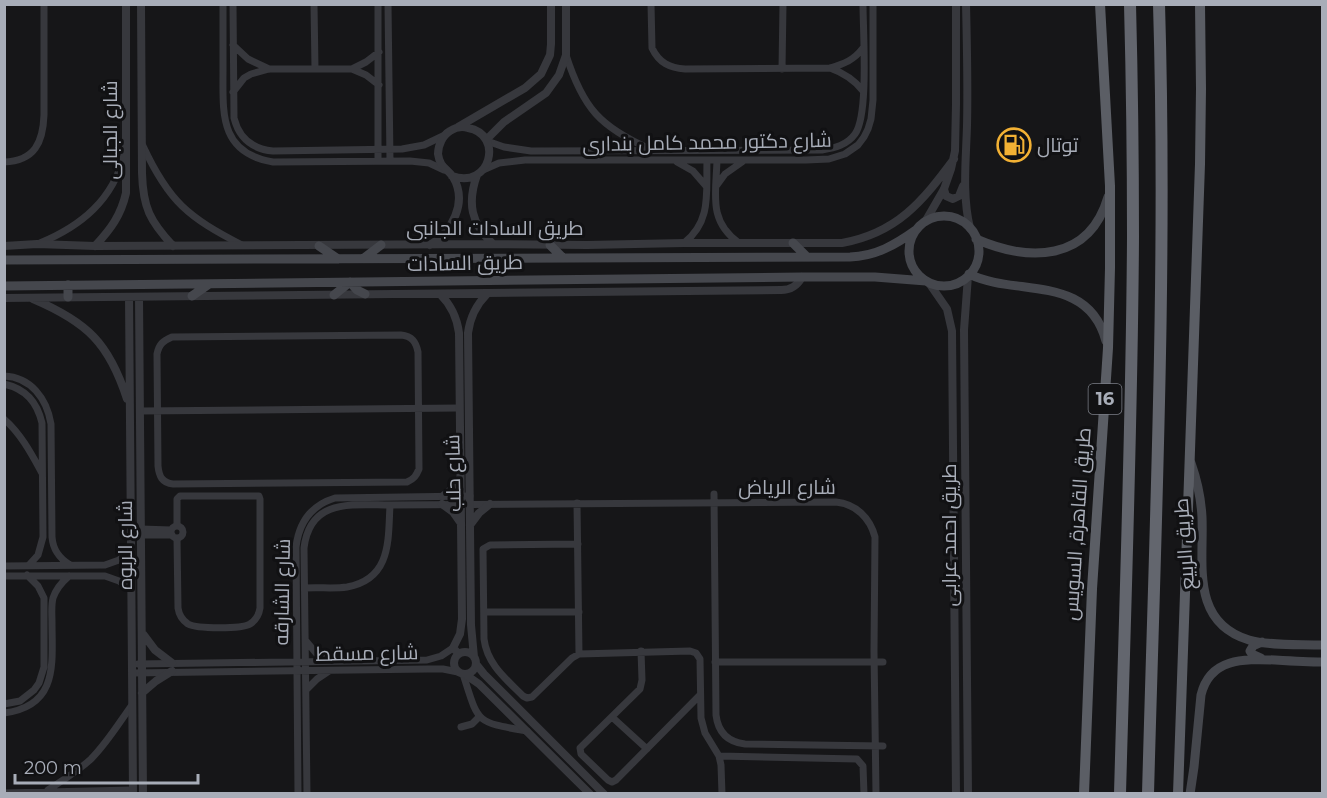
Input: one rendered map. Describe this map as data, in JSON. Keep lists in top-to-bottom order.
{
  "streets": {
    "highway": ["16", "طريق القاهرة, السويس"],
    "main road": ["طريق السادات", "طريق الربيع"],
    "street": [
      "شارع الجبالى",
      "شارع دكتور محمد كامل بندارى",
      "طريق السادات الجانبى",
      "شارع حلب",
      "شارع الرياض",
      "طريق احمد عرابى",
      "شارع الربوه",
      "شارع الشارقه",
      "شارع مسقط"
    ]
  },
  "crossings": [
    ["شارع الجبالى", "طريق السادات الجانبى"],
    ["طريق السادات", "طريق احمد عرابى"],
    ["شارع حلب", "شارع الرياض"],
    ["شارع حلب", "شارع الشارقه"],
    ["شارع حلب", "شارع مسقط"],
    ["شارع الرياض", "شارع الشارقه"],
    ["شارع الربوه", "شارع مسقط"],
    ["شارع الشارقه", "شارع مسقط"]
  ],
  "places": {
    "fuel station": ["توتال"]
  },
  "scale_bar": "200 m"
}
